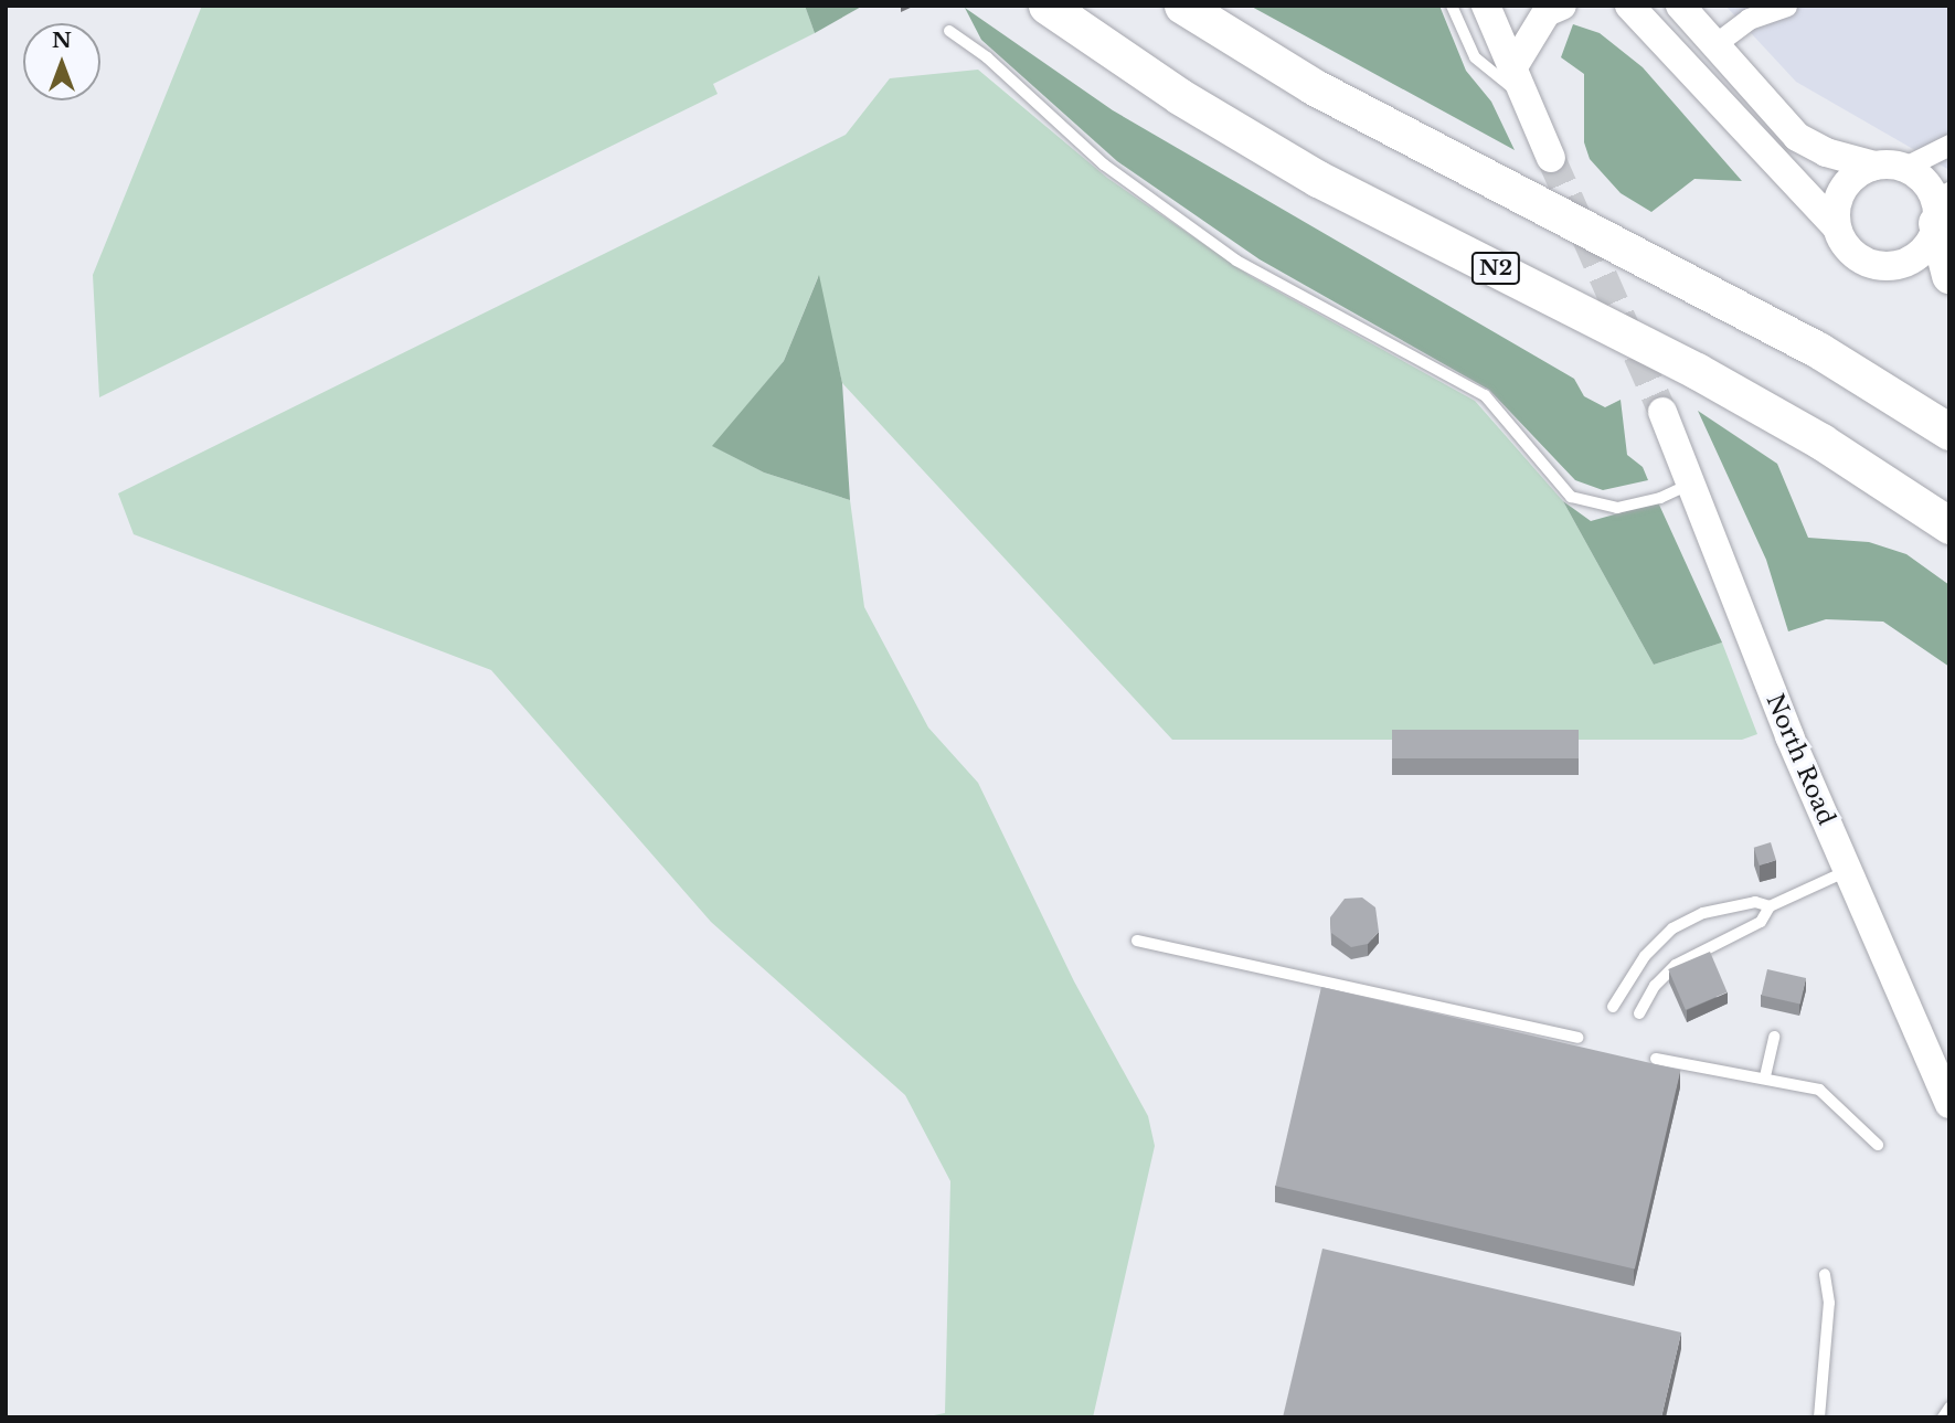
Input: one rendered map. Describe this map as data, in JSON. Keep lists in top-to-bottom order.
{
  "streets": {
    "highway": ["N2"],
    "main road": ["North Road"]
  },
  "north": "top"
}
